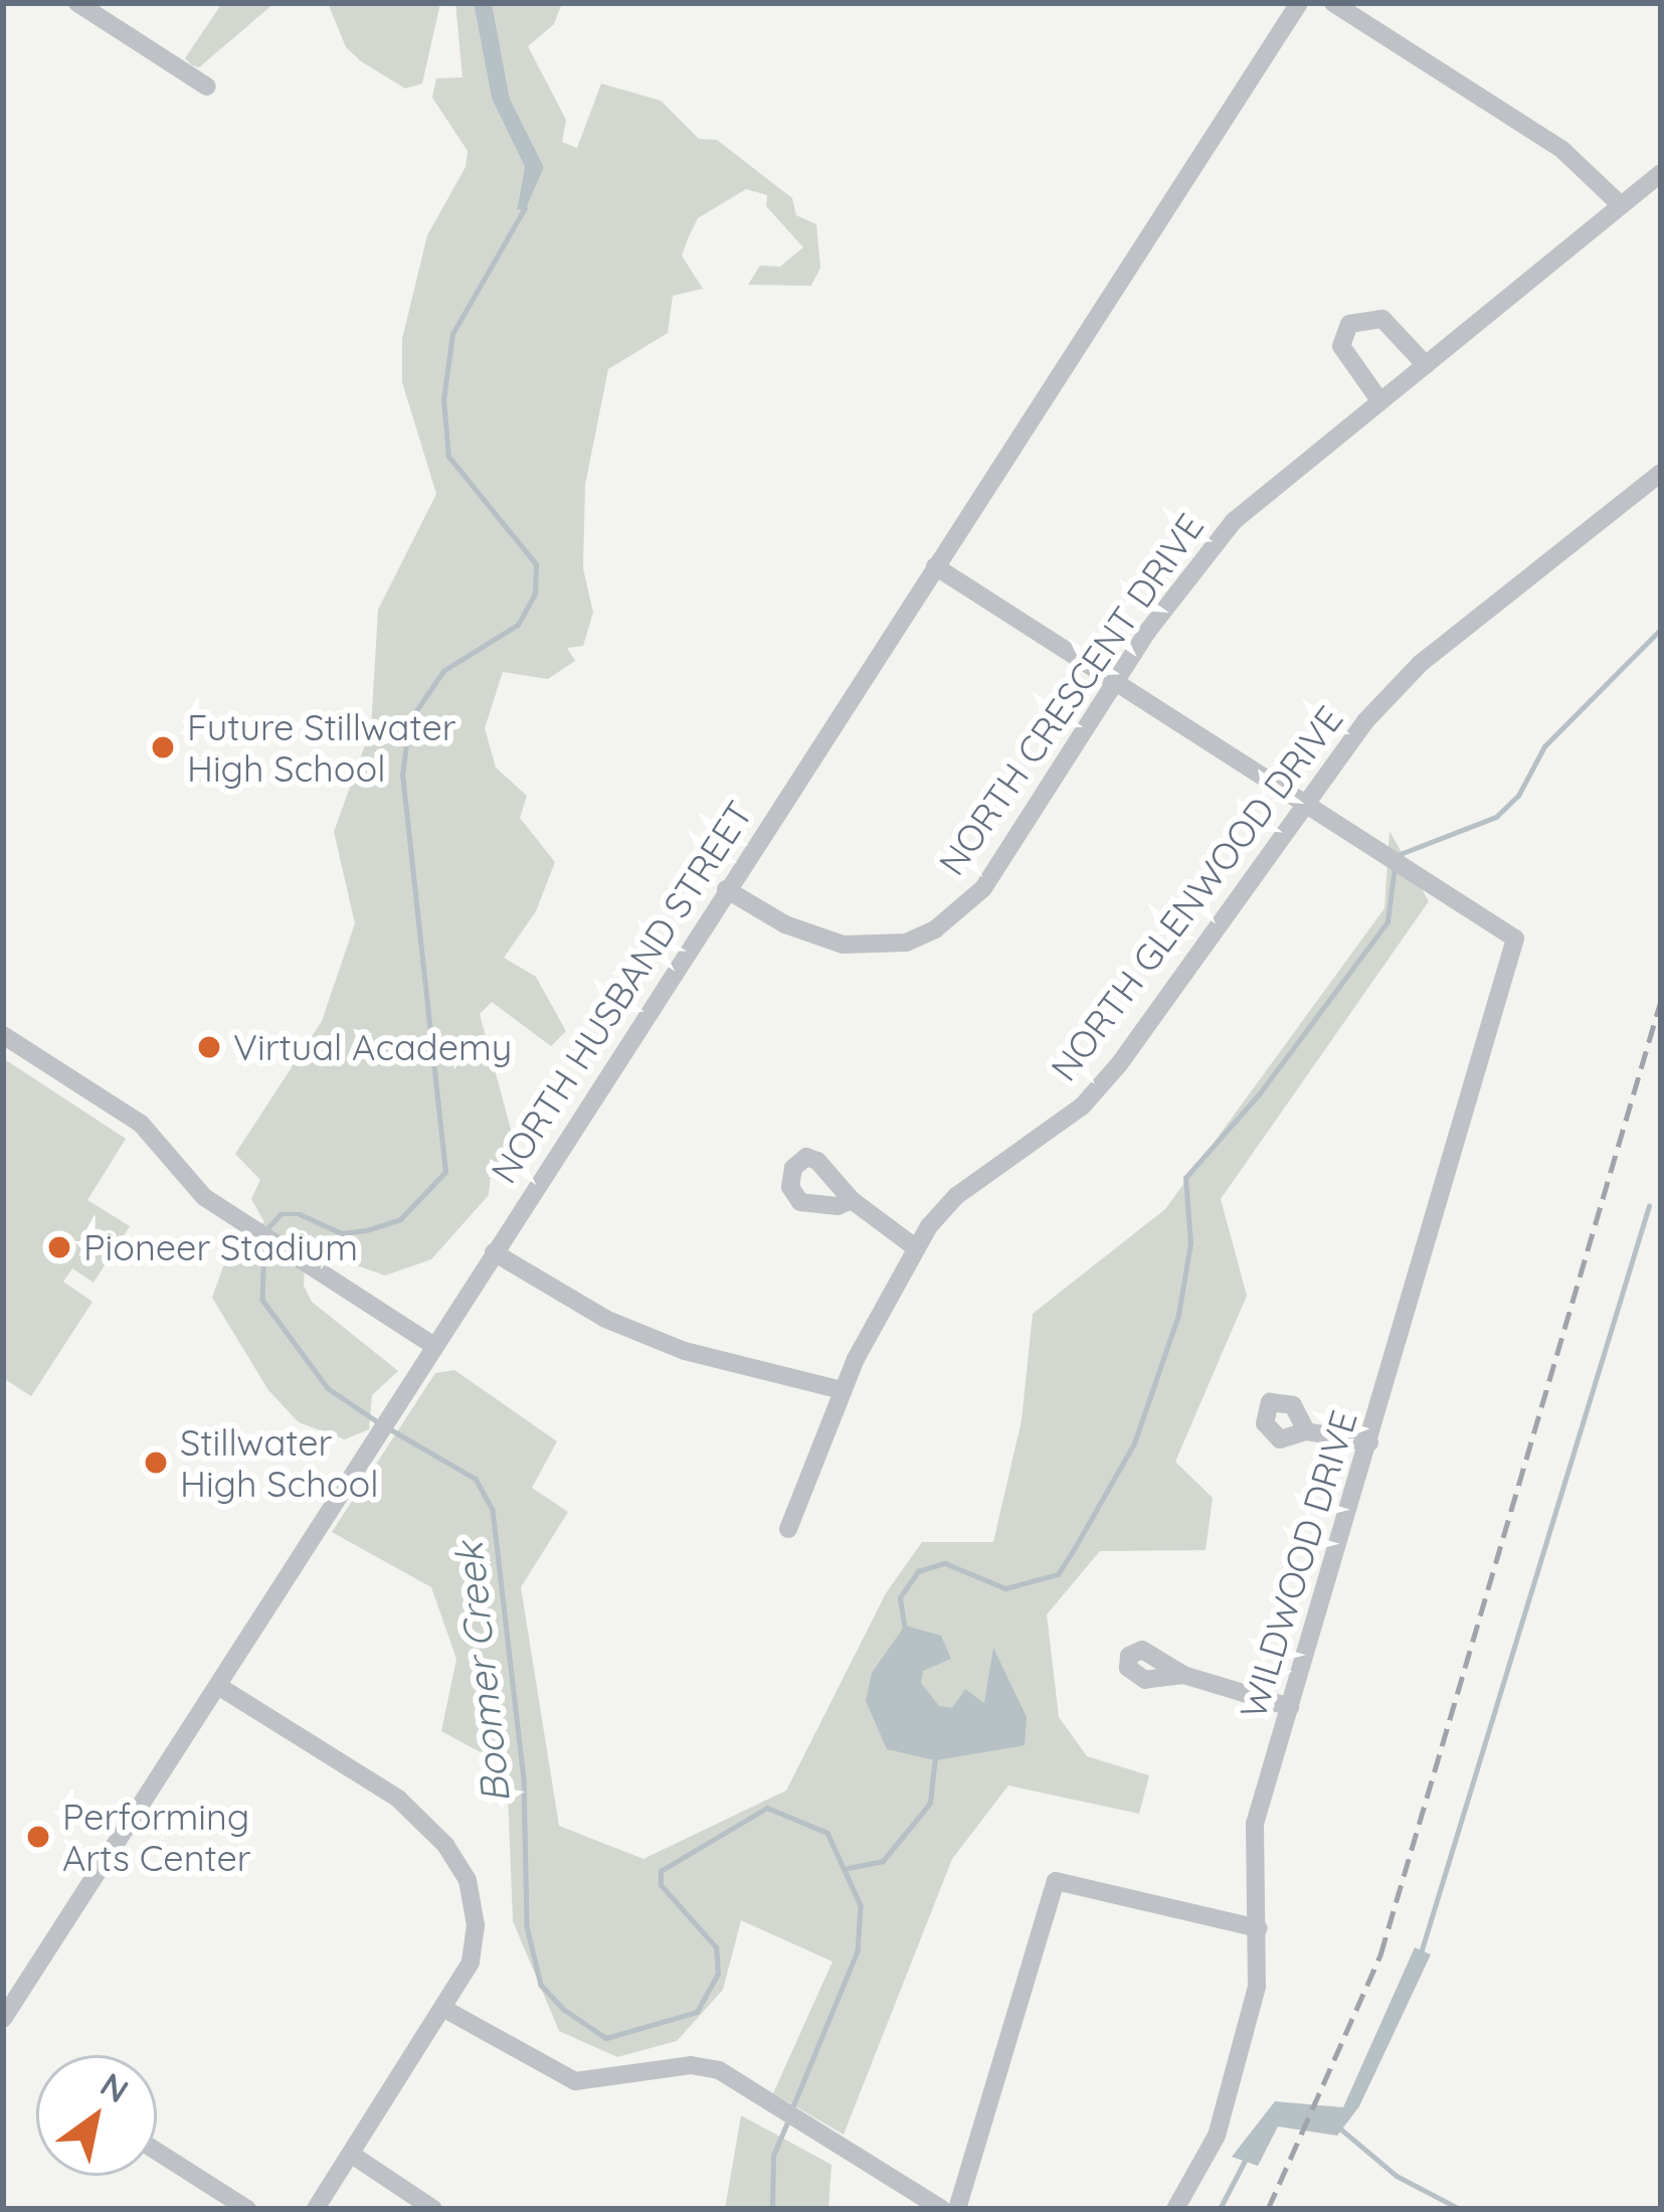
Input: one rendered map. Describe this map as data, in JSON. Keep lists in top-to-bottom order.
{
  "streets": {
    "street": [
      "NORTH CRESCENT DRIVE",
      "NORTH GLENWOOD DRIVE",
      "NORTH HUSBAND STREET",
      "WILDWOOD DRIVE"
    ]
  },
  "crossings": [
    ["NORTH CRESCENT DRIVE", "NORTH HUSBAND STREET"],
    ["NORTH GLENWOOD DRIVE", "WILDWOOD DRIVE"]
  ],
  "water": ["Boomer Creek"],
  "places": [
    "Future Stillwater High School",
    "Virtual Academy",
    "Pioneer Stadium",
    "Stillwater High School",
    "Performing Arts Center"
  ],
  "north": "top right"
}
